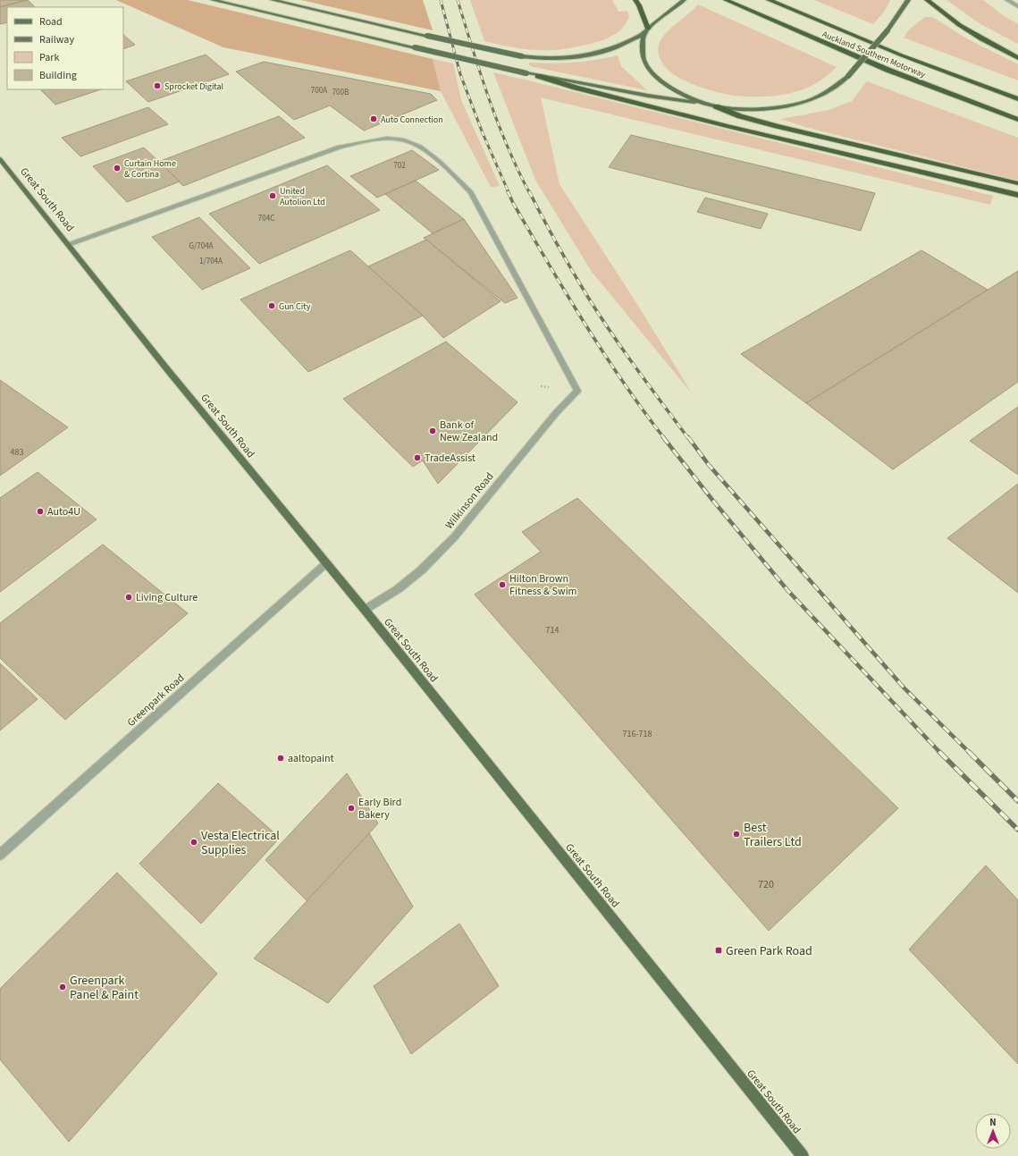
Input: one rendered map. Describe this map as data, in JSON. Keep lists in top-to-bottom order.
{
  "streets": {
    "highway": ["Auckland Southern Motorway"],
    "main road": ["Great South Road"],
    "street": ["Wilkinson Road", "Greenpark Road"]
  },
  "crossings": [
    ["Great South Road", "Wilkinson Road"],
    ["Great South Road", "Greenpark Road"]
  ],
  "places": {
    "other": [
      "Sprocket Digital",
      "Auto Connection",
      "Curtain Home & Cortina",
      "United Autolion Ltd",
      "Gun City",
      "Bank of New Zealand",
      "TradeAssist",
      "Auto4U",
      "Hilton Brown Fitness & Swim",
      "Living Culture",
      "aaltopaint",
      "Early Bird Bakery",
      "Best Trailers Ltd",
      "Vesta Electrical Supplies",
      "Greenpark Panel & Paint"
    ],
    "transit": ["Green Park Road"]
  },
  "house_numbers": [
    "700A",
    "700B",
    "702",
    "704C",
    "G/704A",
    "1/704A",
    "483",
    "714",
    "716-718",
    "720"
  ],
  "legend": [
    "Road",
    "Railway",
    "Park",
    "Building"
  ],
  "north": "top"
}
